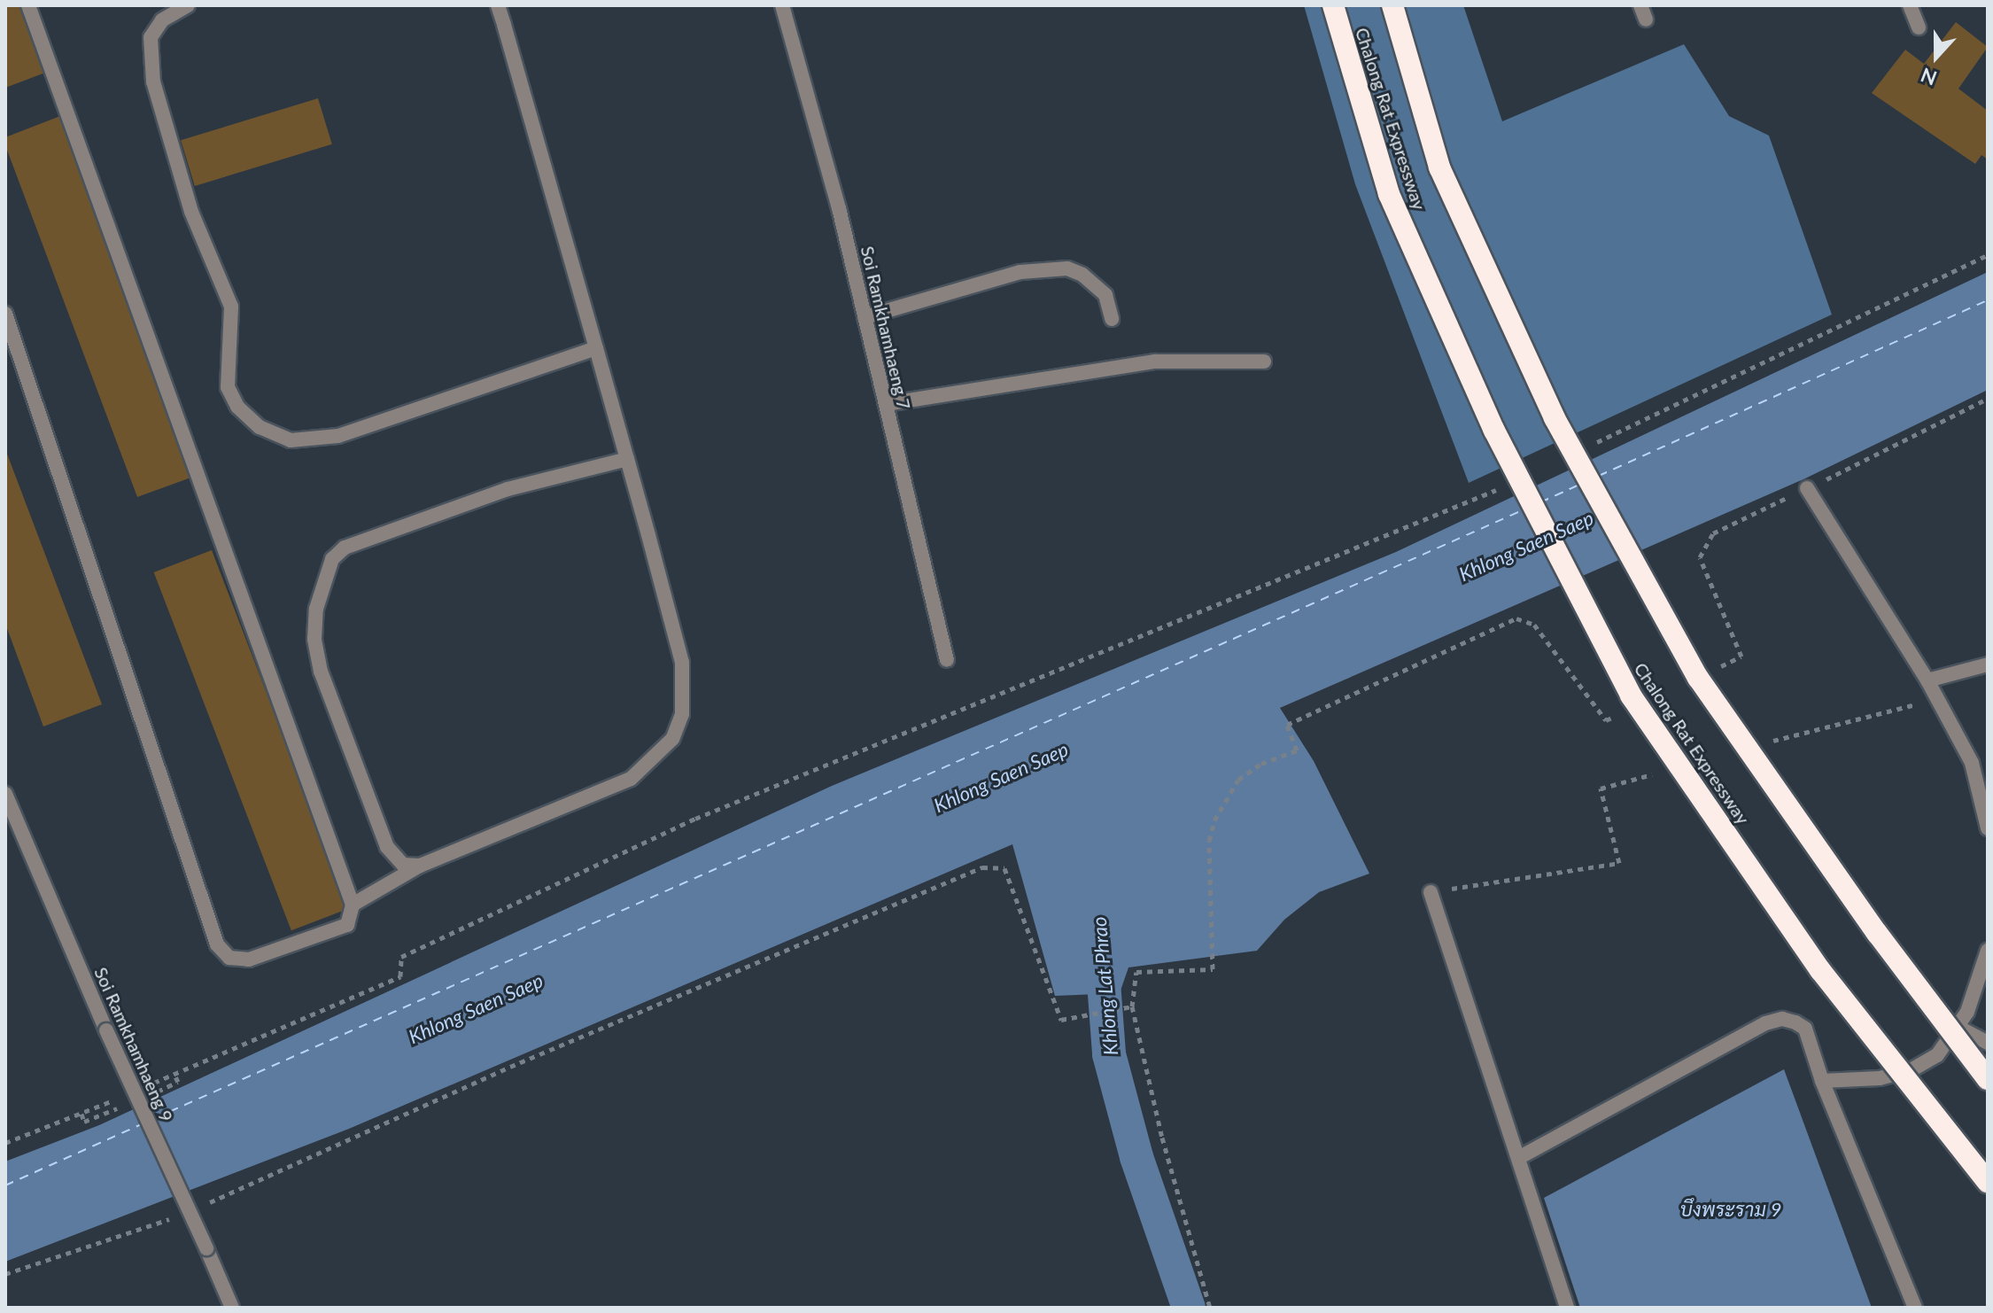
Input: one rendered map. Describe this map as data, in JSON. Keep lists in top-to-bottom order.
{
  "streets": {
    "highway": ["Chalong Rat Expressway"],
    "street": ["Soi Ramkhamhaeng 7", "Soi Ramkhamhaeng 9"]
  },
  "water": ["Khlong Saen Saep", "Khlong Lat Phrao", "บึงพระราม 9"],
  "north": "bottom"
}
